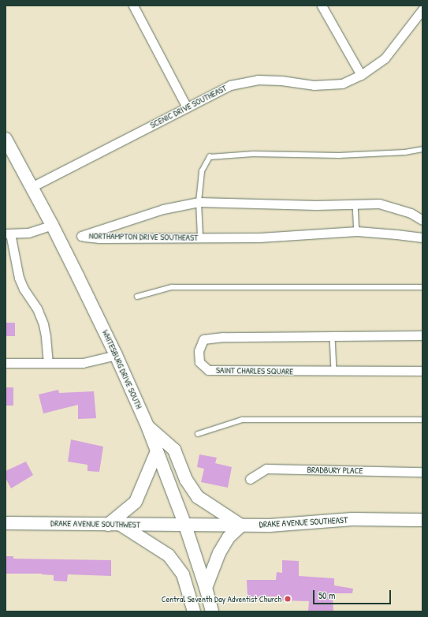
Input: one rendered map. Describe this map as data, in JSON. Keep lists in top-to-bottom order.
{
  "streets": {
    "main road": ["WHITESBURG DRIVE SOUTH", "DRAKE AVENUE SOUTHEAST", "DRAKE AVENUE SOUTHWEST"],
    "street": [
      "SCENIC DRIVE SOUTHEAST",
      "NORTHAMPTON DRIVE SOUTHEAST",
      "SAINT CHARLES SQUARE",
      "BRADBURY PLACE"
    ]
  },
  "crossings": [
    ["SCENIC DRIVE SOUTHEAST", "WHITESBURG DRIVE SOUTH"],
    ["WHITESBURG DRIVE SOUTH", "DRAKE AVENUE SOUTHEAST"],
    ["WHITESBURG DRIVE SOUTH", "DRAKE AVENUE SOUTHWEST"],
    ["DRAKE AVENUE SOUTHEAST", "DRAKE AVENUE SOUTHWEST"]
  ],
  "places": ["Central Seventh Day Adventist Church"],
  "scale_bar": "50 m"
}
